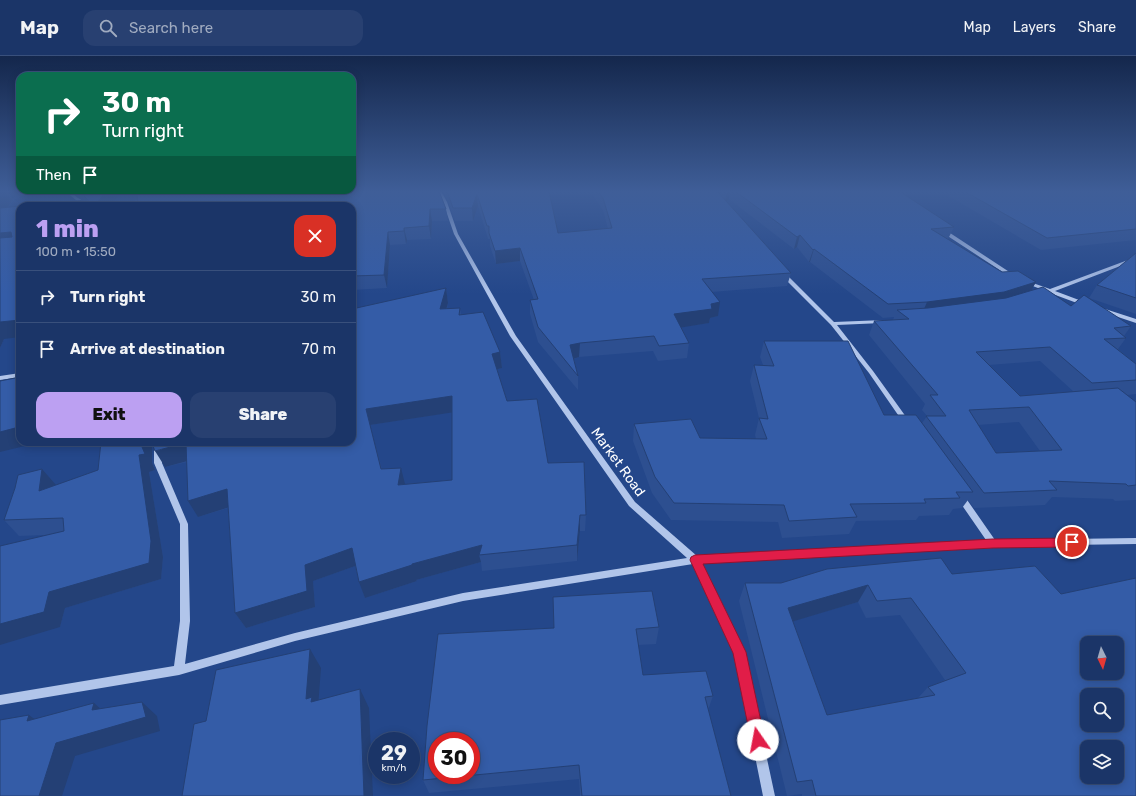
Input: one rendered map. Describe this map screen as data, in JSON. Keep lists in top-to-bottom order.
{
  "streets": {
    "street": ["Market Road"]
  },
  "north": "bottom",
  "page": {
    "header": "Map",
    "search": "Search here",
    "nav": ["Map", "Layers", "Share"],
    "turn": ["30 m", "Turn right"],
    "then": "Then",
    "heading": ["1 min", "100 m · 15:50"],
    "list": [
      {
        "name": "Turn right",
        "value": "30 m"
      },
      {
        "name": "Arrive at destination",
        "value": "70 m"
      }
    ],
    "buttons": ["Exit", "Share"],
    "speed": "29 km/h",
    "limit": "30"
  }
}
